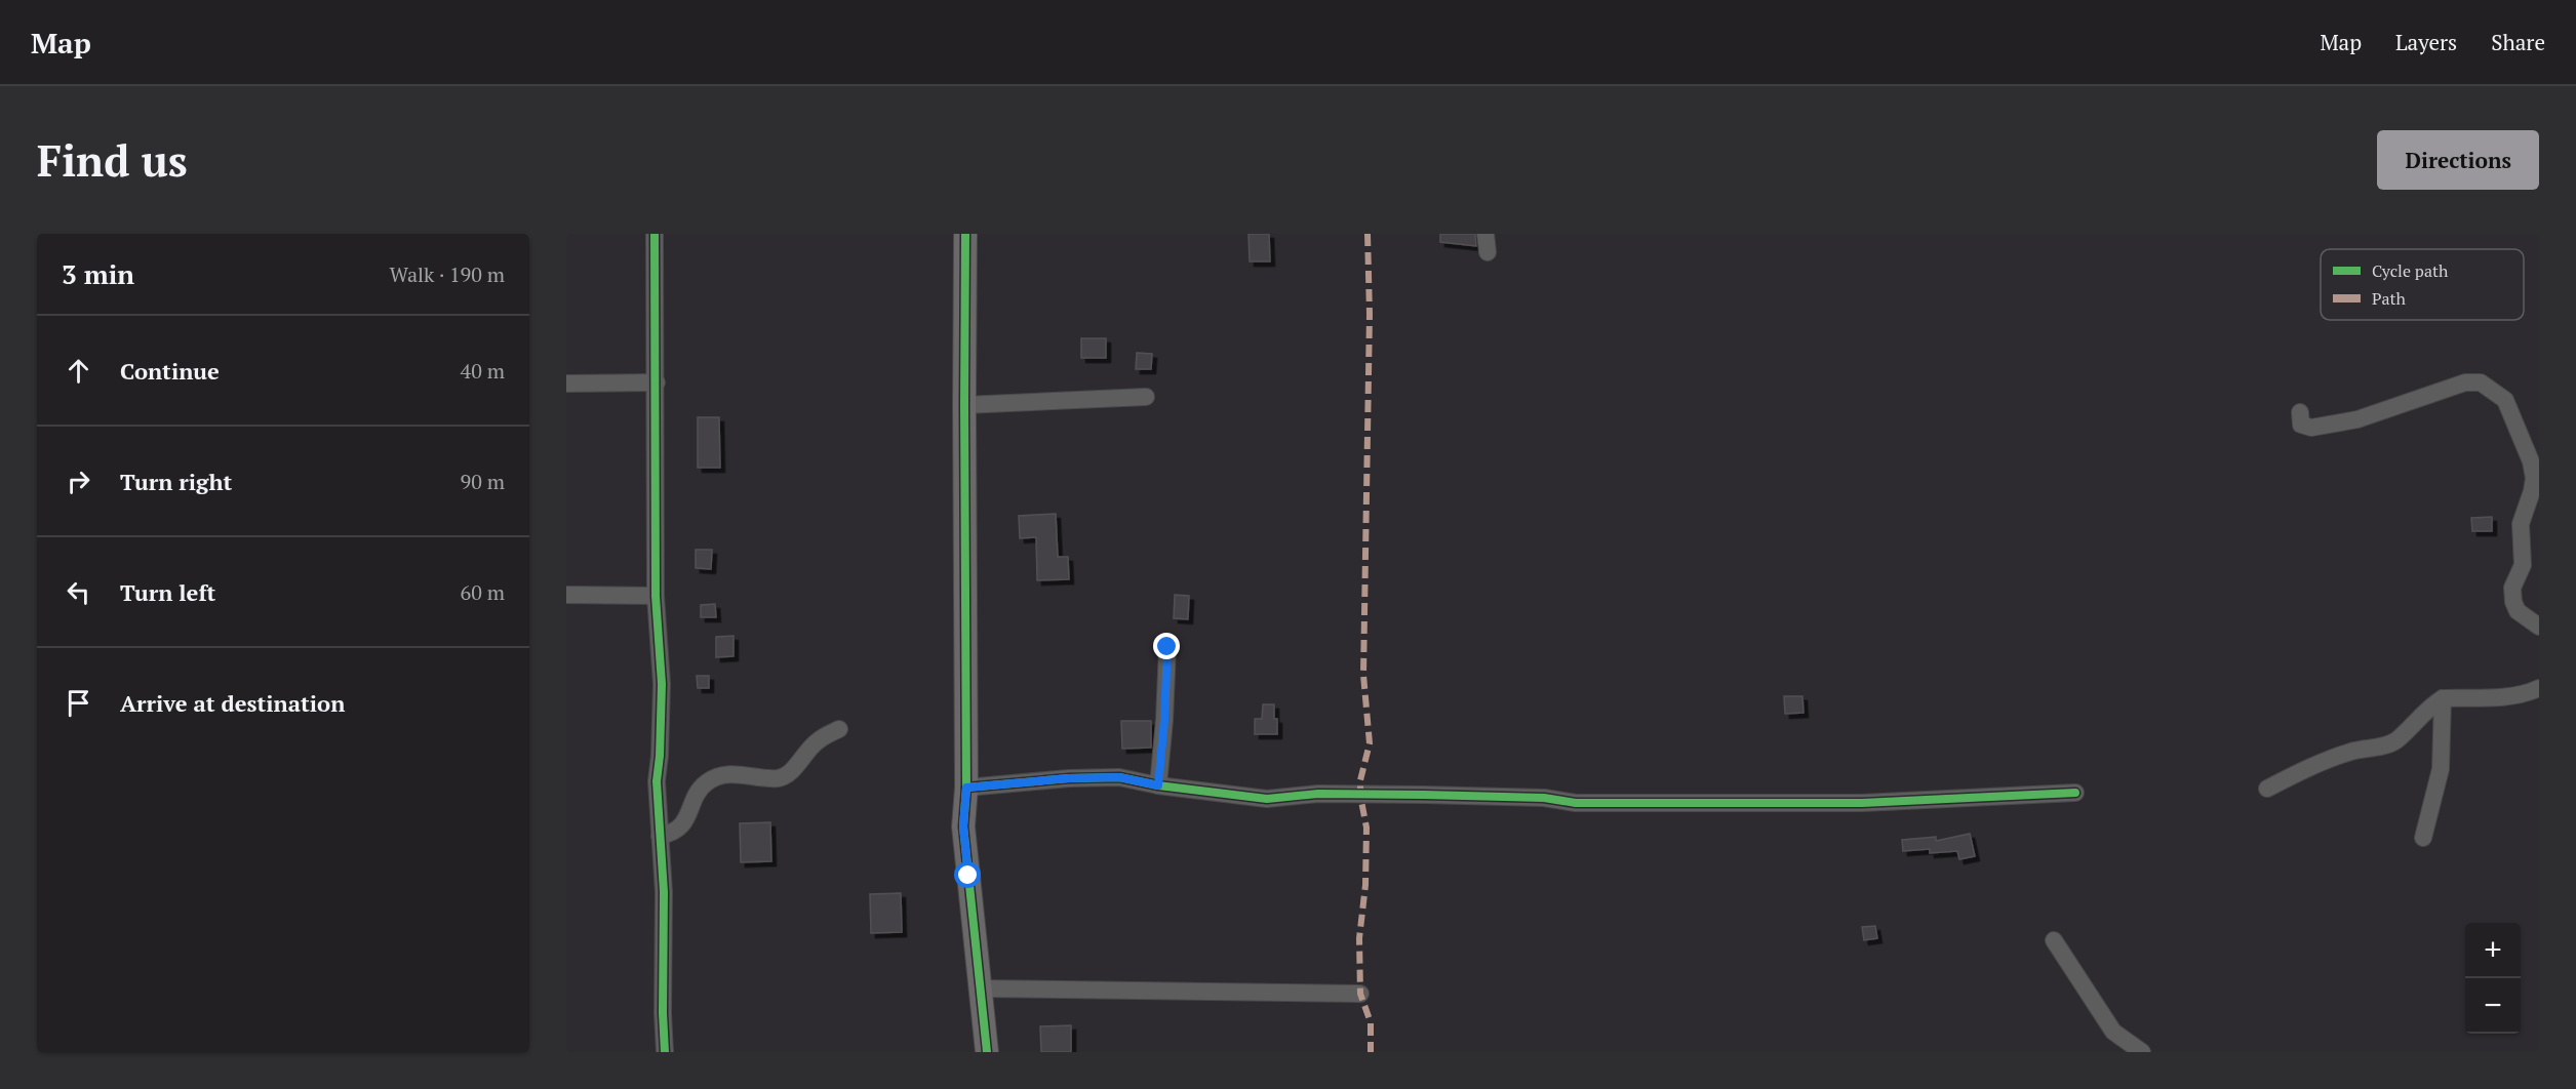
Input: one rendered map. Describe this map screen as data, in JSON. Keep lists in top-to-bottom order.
{
  "legend": ["Cycle path", "Path"],
  "page": {
    "header": "Map",
    "nav": ["Map", "Layers", "Share"],
    "buttons": "Directions",
    "title": "Find us",
    "heading": ["3 min", "Walk · 190 m"],
    "list": [
      ["Continue", "40 m"],
      ["Turn right", "90 m"],
      ["Turn left", "60 m"],
      "Arrive at destination"
    ],
    "map_buttons": ["+", "−"]
  }
}
